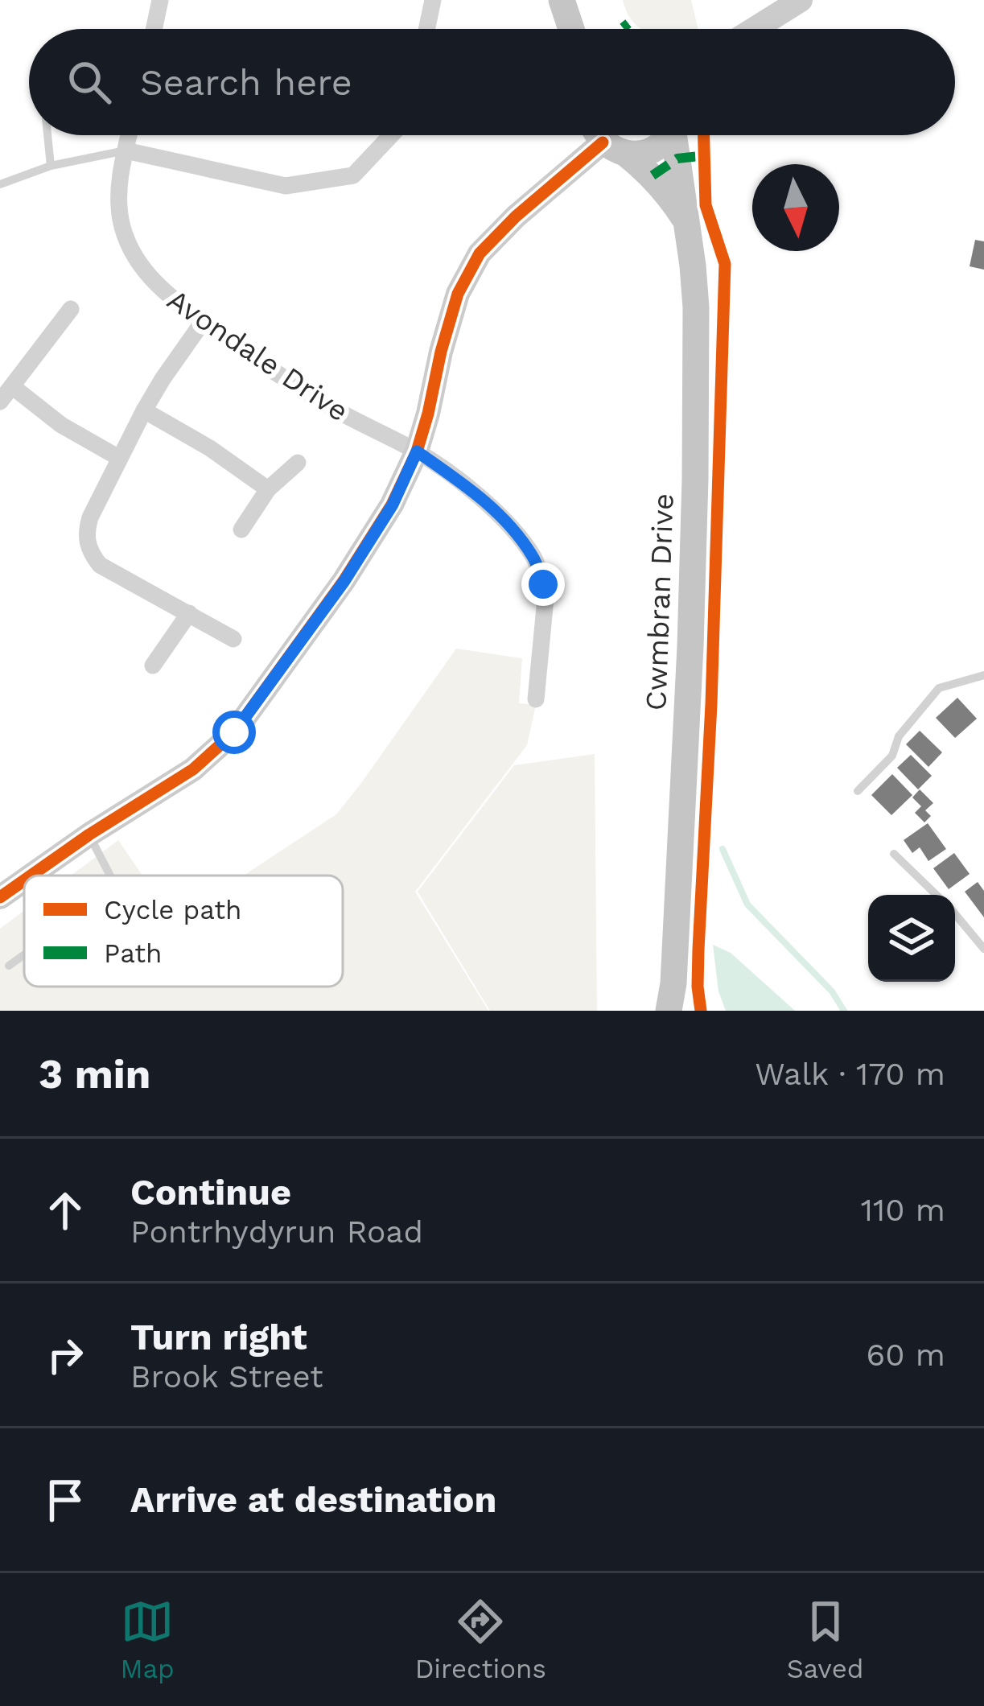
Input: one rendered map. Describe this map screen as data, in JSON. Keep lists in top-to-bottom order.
{
  "streets": {
    "main road": ["Cwmbran Drive"],
    "street": ["Avondale Drive"]
  },
  "legend": ["Cycle path", "Path"],
  "north": "bottom",
  "page": {
    "search": "Search here",
    "heading": ["3 min", "Walk · 170 m"],
    "list": [
      ["Continue", "Pontrhydyrun Road", "110 m"],
      ["Turn right", "Brook Street", "60 m"],
      "Arrive at destination"
    ],
    "nav": ["Map", "Directions", "Saved"]
  }
}
